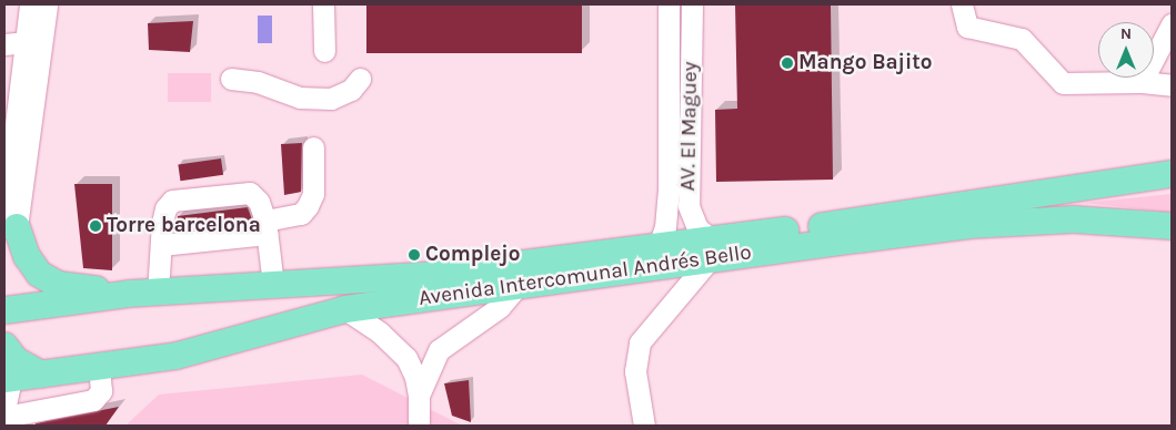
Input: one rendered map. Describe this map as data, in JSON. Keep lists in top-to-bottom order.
{
  "streets": {
    "main road": ["Avenida Intercomunal Andrés Bello"],
    "street": ["AV. El Maguey"]
  },
  "crossings": [
    ["AV. El Maguey", "Avenida Intercomunal Andrés Bello"]
  ],
  "places": ["Mango Bajito", "Torre barcelona", "Complejo"],
  "north": "top"
}
